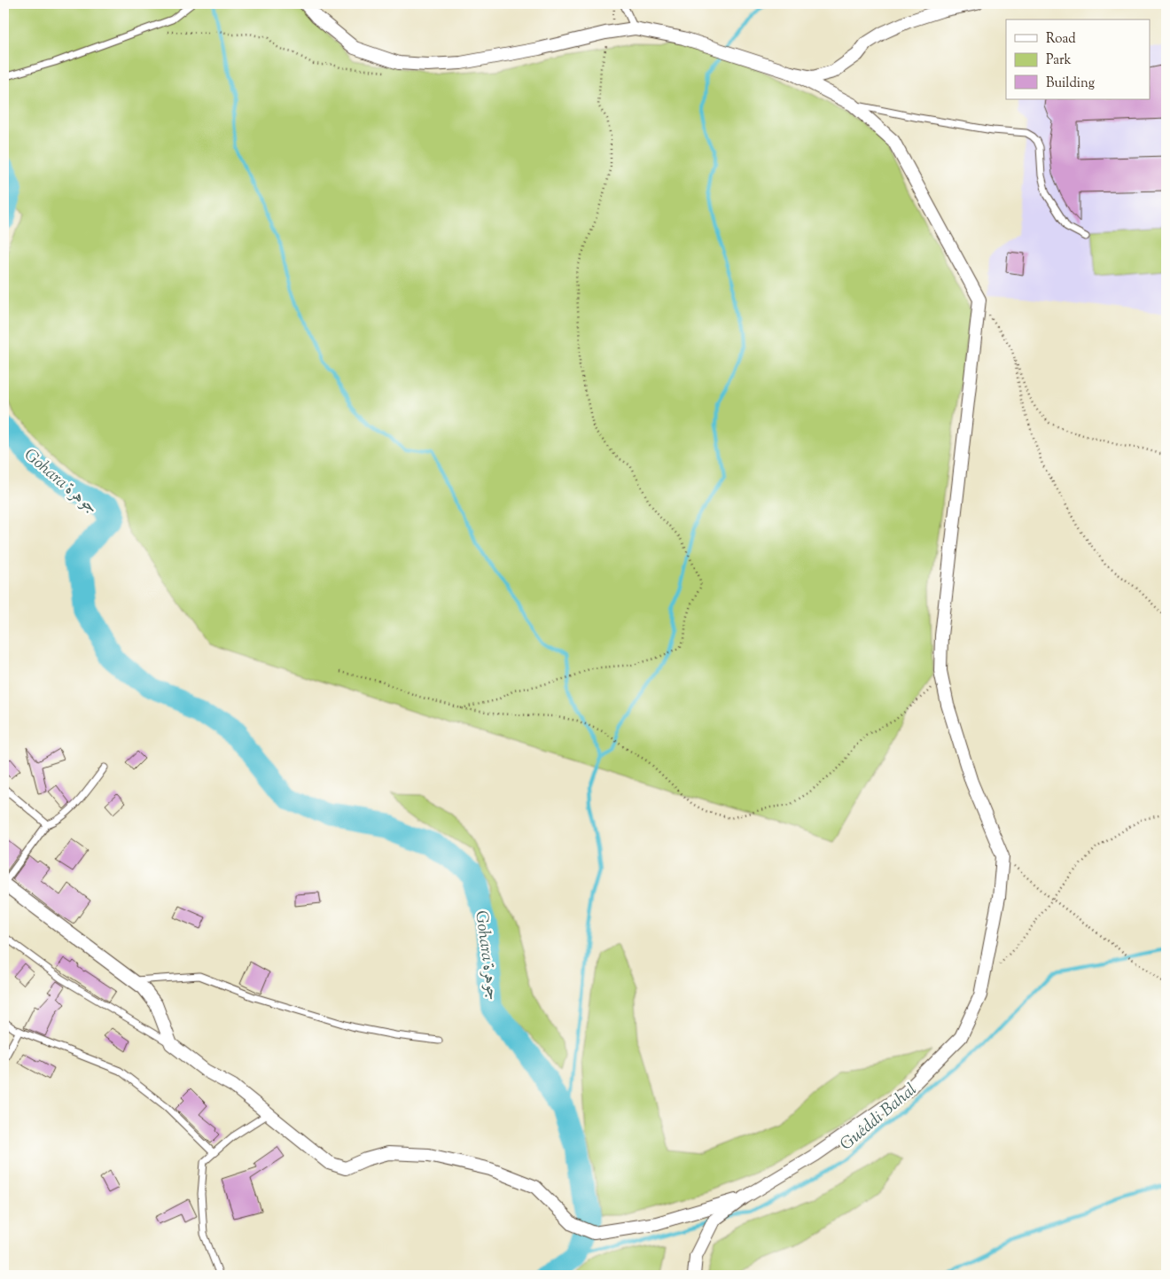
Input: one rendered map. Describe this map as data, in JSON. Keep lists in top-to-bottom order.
{
  "water": ["Gohara جوهرة", "Guêddi Bahal"],
  "legend": ["Road", "Park", "Building"]
}
